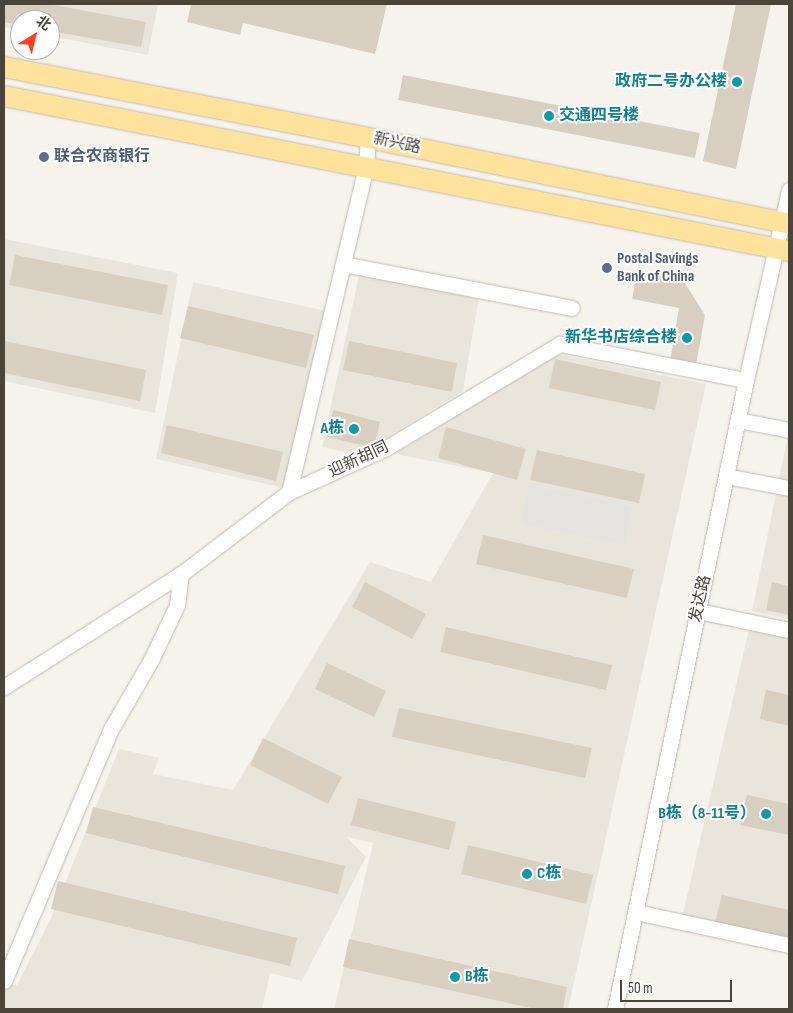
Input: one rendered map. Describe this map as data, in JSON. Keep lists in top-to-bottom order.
{
  "streets": {
    "main road": ["新兴路"],
    "street": ["迎新胡同", "发达路"]
  },
  "crossings": [
    ["新兴路", "发达路"],
    ["迎新胡同", "发达路"]
  ],
  "places": [
    "政府二号办公楼",
    "交通四号楼",
    "联合农商银行",
    "Postal Savings Bank of China",
    "新华书店综合楼",
    "A栋",
    "B栋（8-11号）",
    "C栋",
    "B栋"
  ],
  "scale_bar": "50 m",
  "north": "top right"
}
